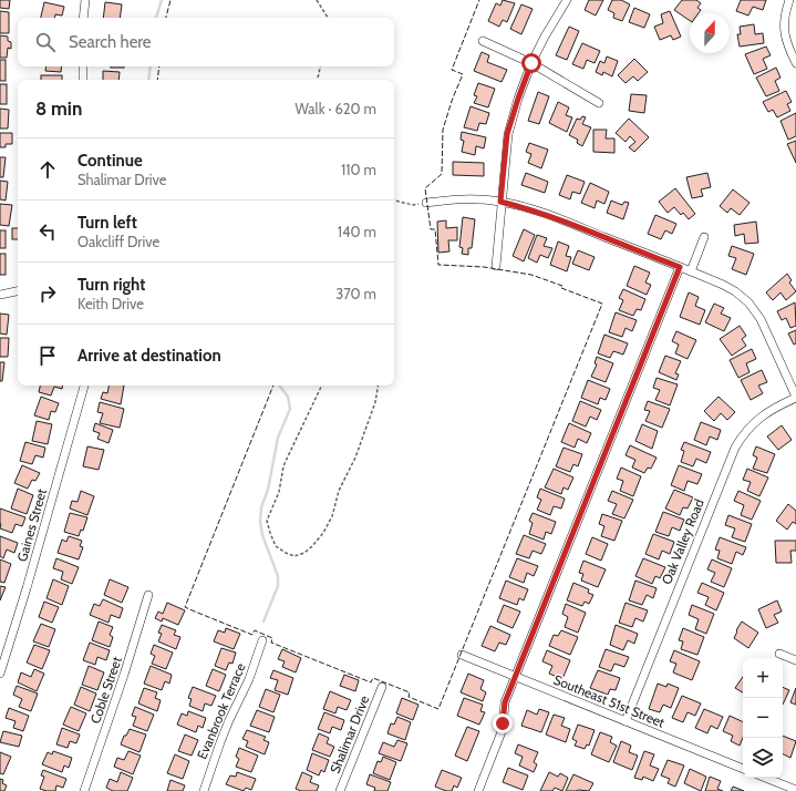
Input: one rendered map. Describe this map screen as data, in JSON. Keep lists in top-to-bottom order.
{
  "streets": {
    "street": [
      "Gaines Street",
      "Oak Valley Road",
      "Coble Street",
      "Southeast 51st Street",
      "Evanbrook Terrace",
      "Shalimar Drive"
    ]
  },
  "crossings": [
    ["Oak Valley Road", "Southeast 51st Street"]
  ],
  "north": "top",
  "page": {
    "search": "Search here",
    "heading": ["8 min", "Walk · 620 m"],
    "list": [
      ["Continue", "Shalimar Drive", "110 m"],
      ["Turn left", "Oakcliff Drive", "140 m"],
      ["Turn right", "Keith Drive", "370 m"],
      "Arrive at destination"
    ],
    "map_buttons": ["+", "−"]
  }
}
